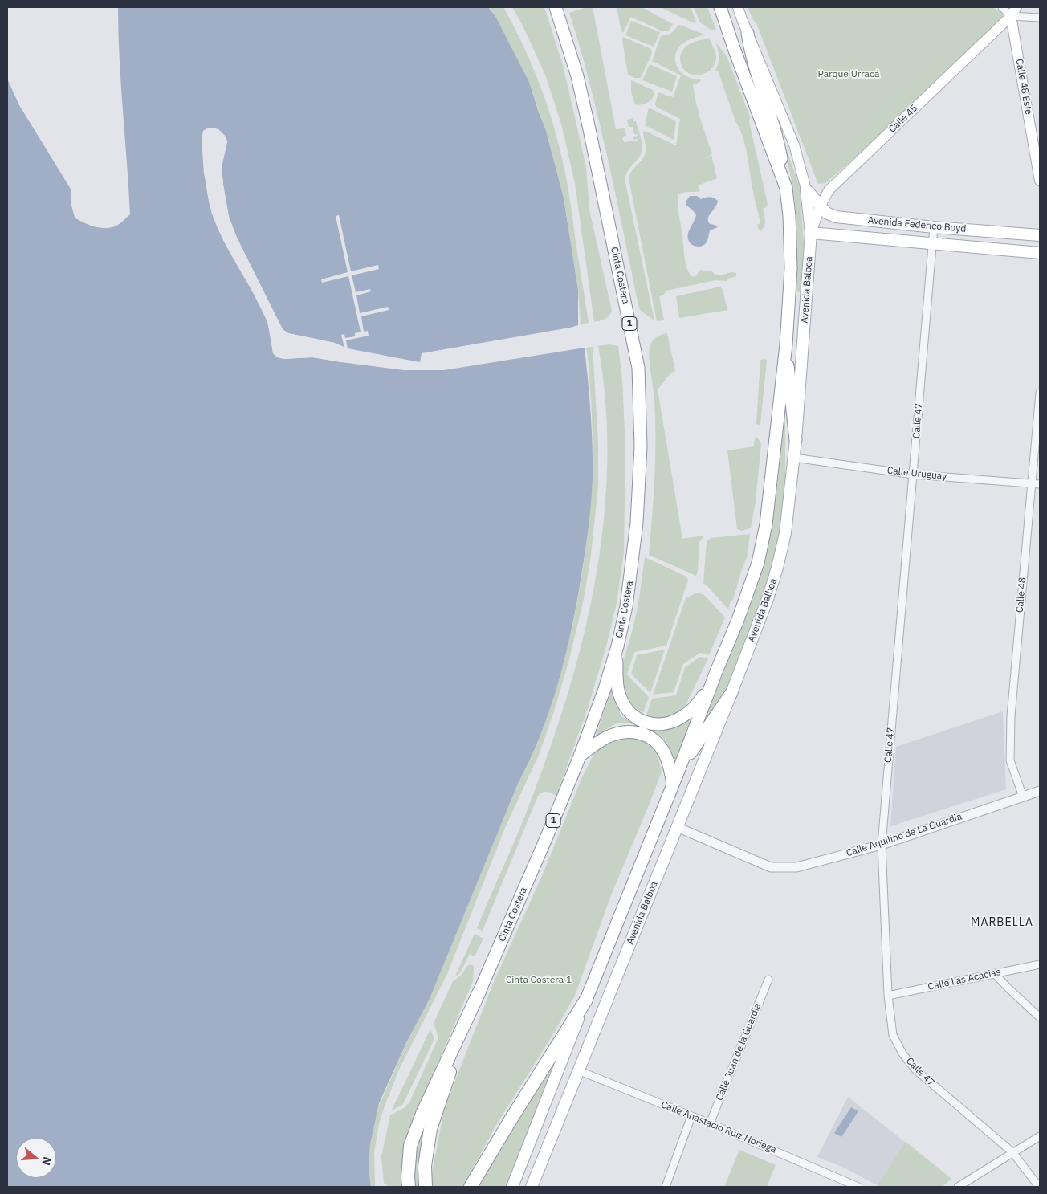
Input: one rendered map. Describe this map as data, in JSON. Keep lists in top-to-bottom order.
{
  "streets": {
    "highway": ["Cinta Costera", "Avenida Balboa", "1"],
    "main road": ["Calle 48 Este", "Calle 45", "Avenida Federico Boyd"],
    "street": [
      "Calle 47",
      "Calle Uruguay",
      "Calle 48",
      "Calle Aquilino de La Guardia",
      "Calle Las Acacias",
      "Calle Juan de la Guardia",
      "Calle Anastacio Ruiz Noriega"
    ]
  },
  "crossings": [
    ["Calle 48 Este", "Calle 45"],
    ["Calle 45", "Avenida Federico Boyd"],
    ["Calle 45", "Avenida Balboa"],
    ["Avenida Federico Boyd", "Avenida Balboa"],
    ["Avenida Federico Boyd", "Calle 47"],
    ["Avenida Balboa", "Calle Uruguay"],
    ["Avenida Balboa", "Calle Aquilino de La Guardia"],
    ["Avenida Balboa", "Calle Anastacio Ruiz Noriega"],
    ["Calle 47", "Calle Uruguay"],
    ["Calle 47", "Calle Aquilino de La Guardia"],
    ["Calle 47", "Calle Las Acacias"],
    ["Calle Uruguay", "Calle 48"],
    ["Calle 48", "Calle Aquilino de La Guardia"],
    ["Calle Juan de la Guardia", "Calle Anastacio Ruiz Noriega"]
  ],
  "districts": ["MARBELLA"],
  "parks": ["Parque Urracá", "Cinta Costera 1"],
  "north": "right"
}
